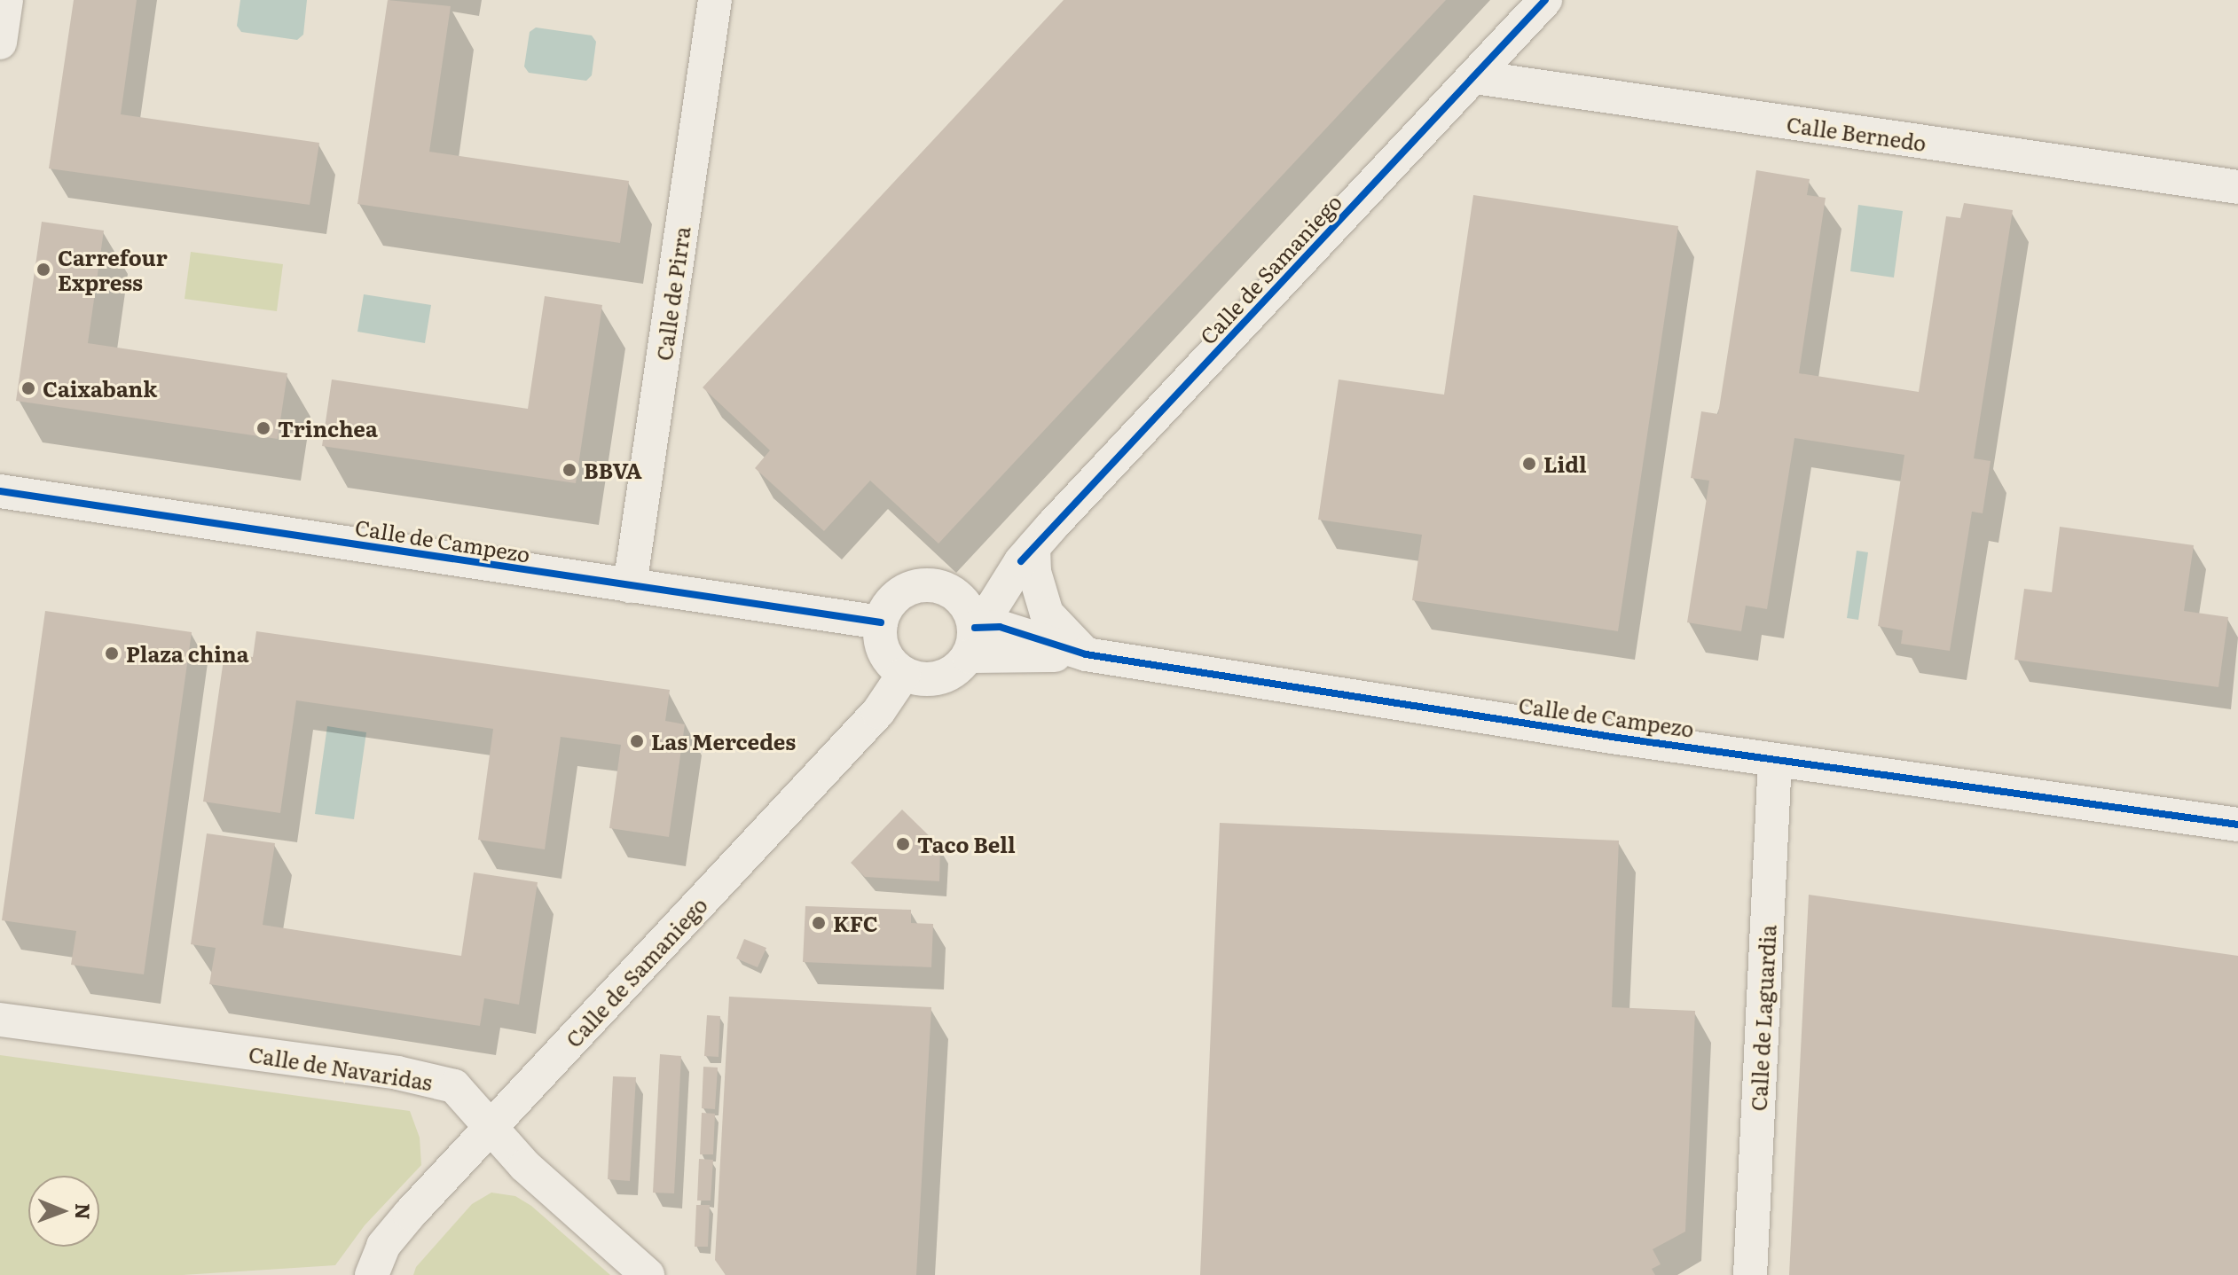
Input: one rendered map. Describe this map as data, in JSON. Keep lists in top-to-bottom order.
{
  "streets": {
    "street": [
      "Calle Bernedo",
      "Calle de Samaniego",
      "Calle de Pirra",
      "Calle de Campezo",
      "Calle de Laguardia",
      "Calle de Navaridas"
    ]
  },
  "crossings": [
    ["Calle Bernedo", "Calle de Samaniego"],
    ["Calle de Samaniego", "Calle de Campezo"],
    ["Calle de Samaniego", "Calle de Navaridas"],
    ["Calle de Pirra", "Calle de Campezo"],
    ["Calle de Campezo", "Calle de Laguardia"]
  ],
  "places": [
    "Carrefour Express",
    "Caixabank",
    "Trinchea",
    "Lidl",
    "BBVA",
    "Plaza china",
    "Las Mercedes",
    "Taco Bell",
    "KFC"
  ],
  "north": "right"
}
